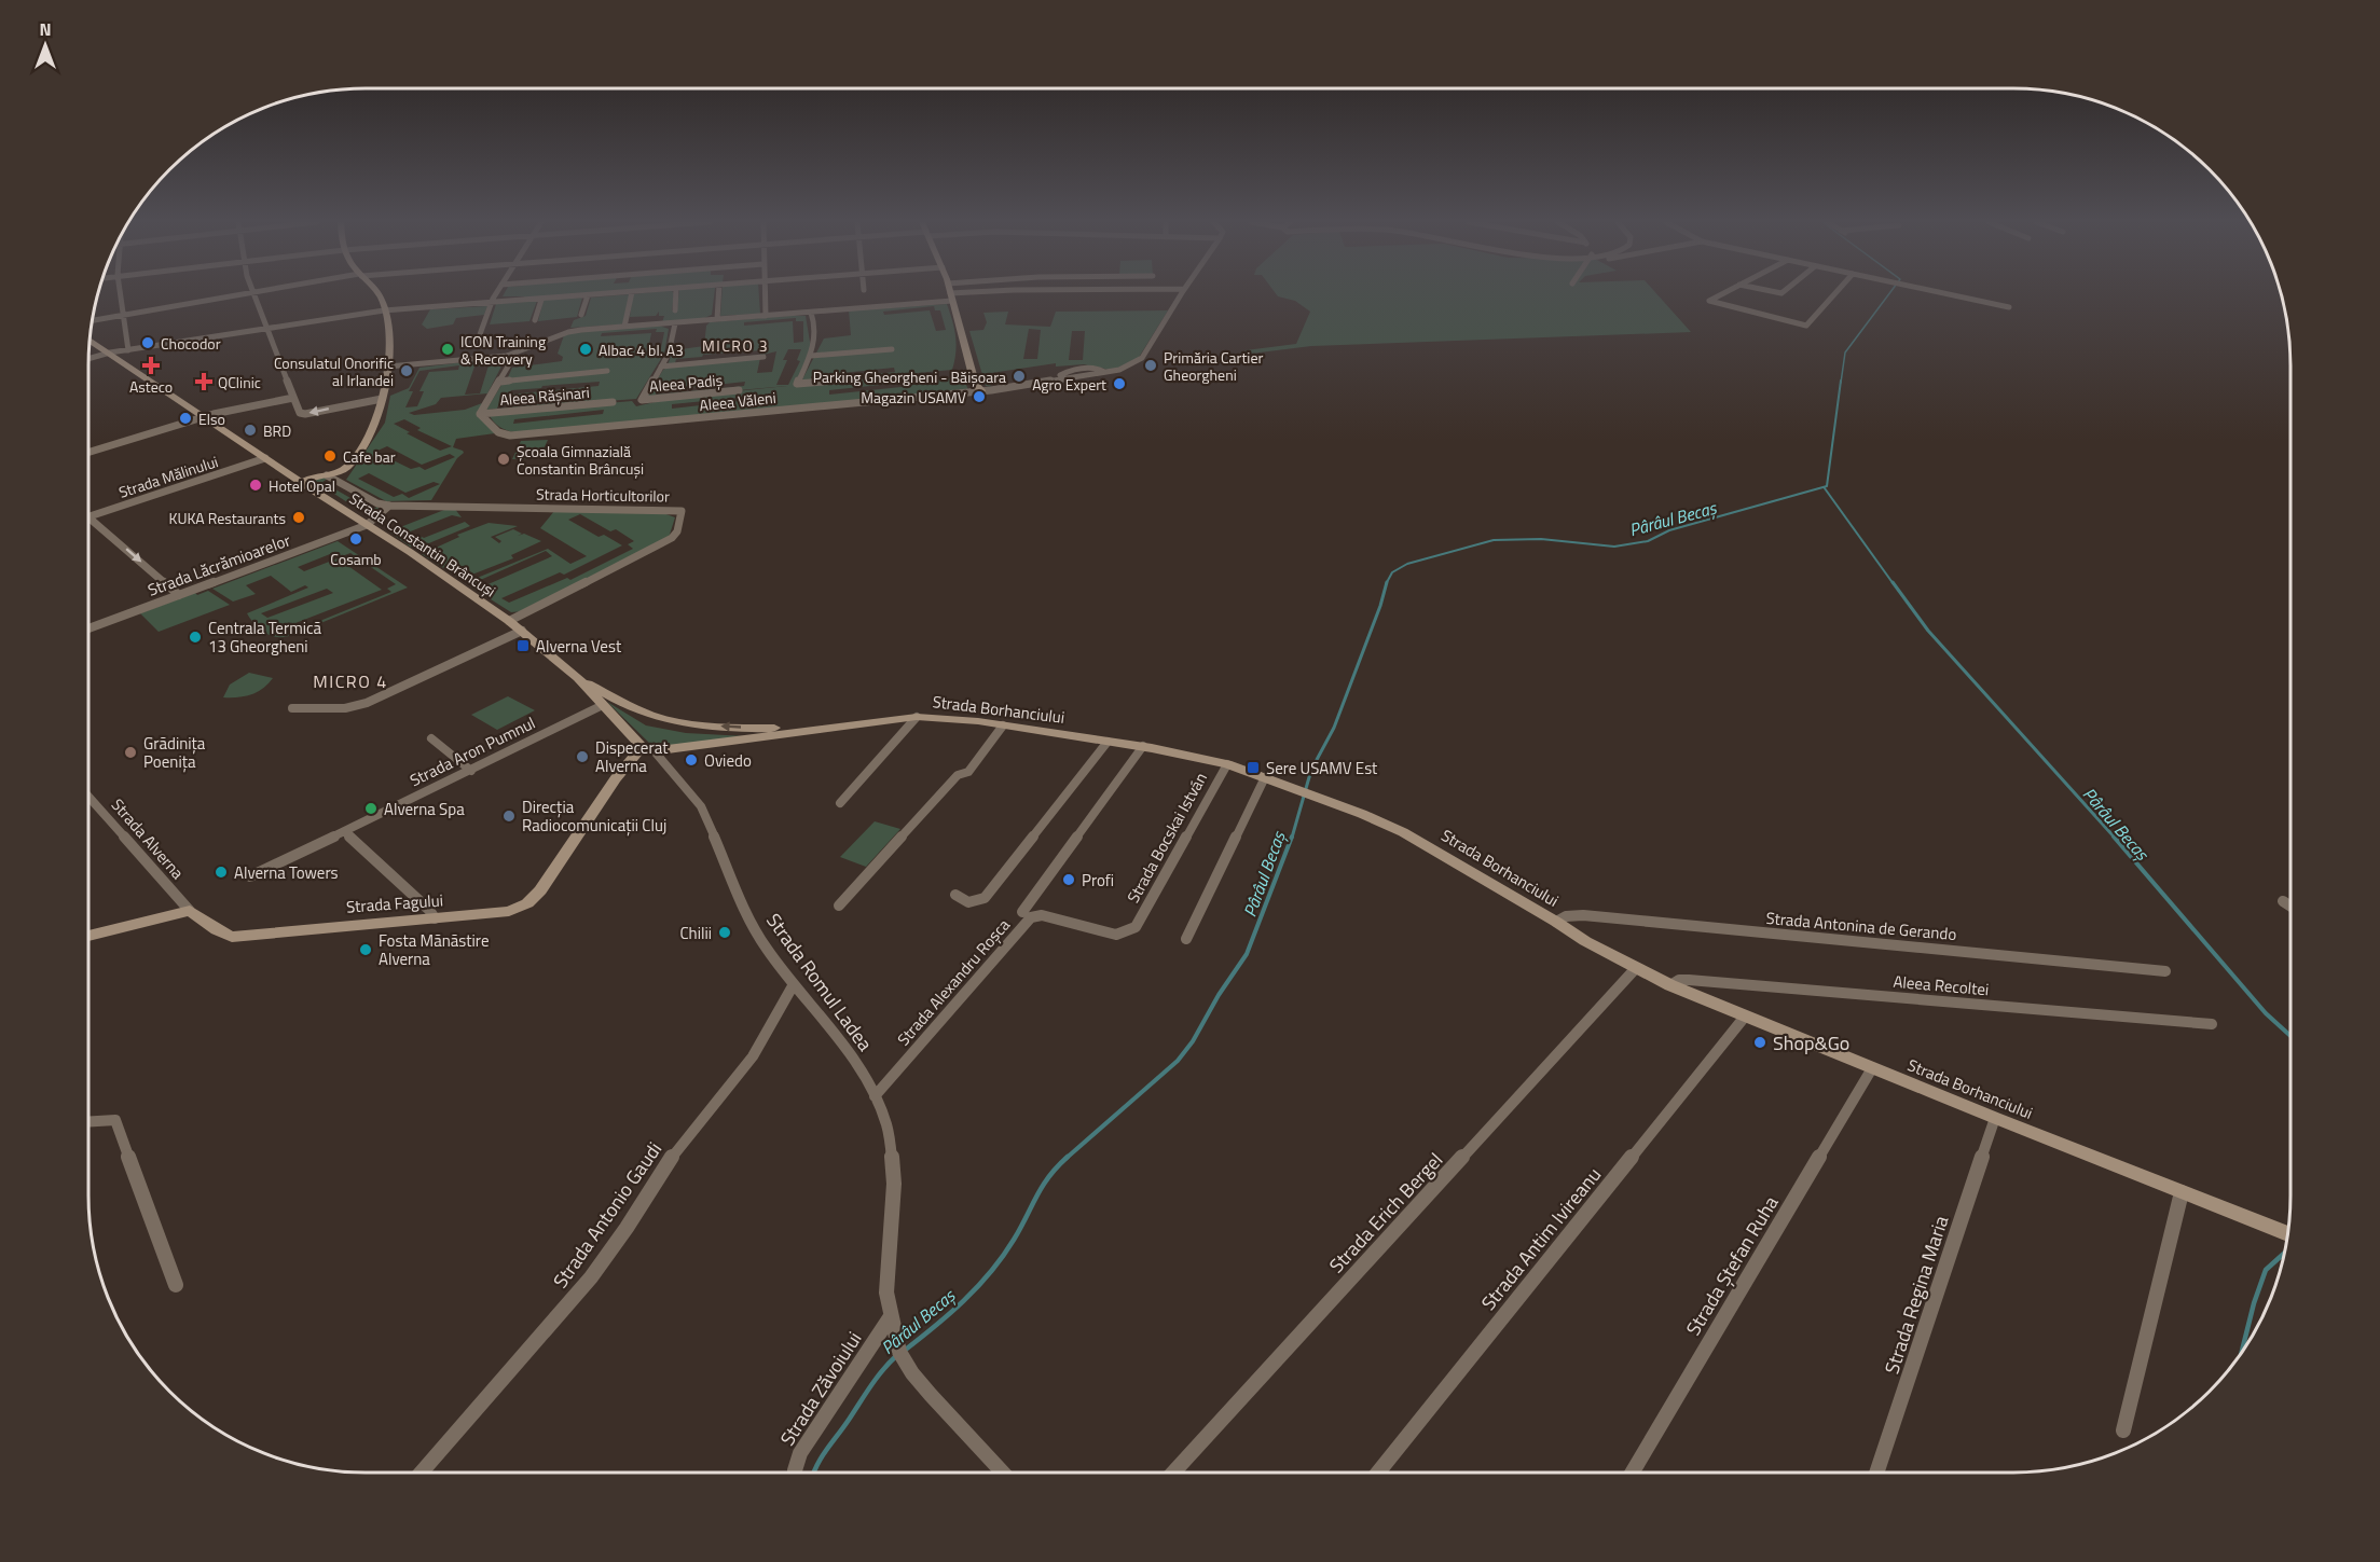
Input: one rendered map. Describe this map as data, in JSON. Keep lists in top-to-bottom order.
{
  "streets": {
    "main road": ["Strada Constantin Brâncuși", "Strada Borhanciului", "Strada Fagului"],
    "street": [
      "Aleea Padiș",
      "Aleea Rășinari",
      "Aleea Văleni",
      "Strada Mălinului",
      "Strada Horticultorilor",
      "Strada Lăcrămioarelor",
      "Strada Aron Pumnul",
      "Strada Bocskai István",
      "Strada Alverna",
      "Strada Antonina de Gerando",
      "Strada Romul Ladea",
      "Strada Alexandru Roșca",
      "Aleea Recoltei",
      "Strada Erich Bergel",
      "Strada Antonio Gaudi",
      "Strada Antim Ivireanu",
      "Strada Ștefan Ruha",
      "Strada Regina Maria",
      "Strada Zăvoiului"
    ]
  },
  "crossings": [
    ["Aleea Rășinari", "Aleea Văleni"],
    ["Strada Mălinului", "Strada Constantin Brâncuși"],
    ["Strada Horticultorilor", "Strada Constantin Brâncuși"],
    ["Strada Constantin Brâncuși", "Strada Lăcrămioarelor"],
    ["Strada Constantin Brâncuși", "Strada Borhanciului"],
    ["Strada Constantin Brâncuși", "Strada Aron Pumnul"],
    ["Strada Constantin Brâncuși", "Strada Fagului"],
    ["Strada Constantin Brâncuși", "Strada Romul Ladea"],
    ["Strada Borhanciului", "Strada Bocskai István"],
    ["Strada Borhanciului", "Strada Fagului"],
    ["Strada Borhanciului", "Strada Antonina de Gerando"],
    ["Strada Borhanciului", "Strada Romul Ladea"],
    ["Strada Borhanciului", "Strada Alexandru Roșca"],
    ["Strada Borhanciului", "Aleea Recoltei"],
    ["Strada Borhanciului", "Strada Erich Bergel"],
    ["Strada Borhanciului", "Strada Antim Ivireanu"],
    ["Strada Borhanciului", "Strada Ștefan Ruha"],
    ["Strada Borhanciului", "Strada Regina Maria"],
    ["Strada Bocskai István", "Strada Alexandru Roșca"],
    ["Strada Alverna", "Strada Fagului"],
    ["Strada Fagului", "Strada Romul Ladea"],
    ["Strada Romul Ladea", "Strada Alexandru Roșca"],
    ["Strada Romul Ladea", "Strada Antonio Gaudi"],
    ["Strada Romul Ladea", "Strada Zăvoiului"]
  ],
  "districts": ["MICRO 3", "MICRO 4"],
  "water": ["Pârâul Becaș"],
  "places": {
    "other": [
      "Chocodor",
      "ICON Training & Recovery",
      "Albac 4 bl. A3",
      "Primăria Cartier Gheorgheni",
      "Consulatul Onorific al Irlandei",
      "Parking Gheorgheni - Băișoara",
      "Agro Expert",
      "Magazin USAMV",
      "Elso",
      "BRD",
      "Cafe bar",
      "Școala Gimnazială Constantin Brâncuși",
      "Hotel Opal",
      "KUKA Restaurants",
      "Cosamb",
      "Centrala Termică 13 Gheorgheni",
      "Grădinița Poenița",
      "Dispecerat Alverna",
      "Oviedo",
      "Alverna Spa",
      "Direcția Radiocomunicații Cluj",
      "Alverna Towers",
      "Profi",
      "Chilii",
      "Fosta Mănăstire Alverna",
      "Shop&Go"
    ],
    "health": ["Asteco", "QClinic"],
    "transit": ["Alverna Vest", "Sere USAMV Est"]
  },
  "north": "top"
}
